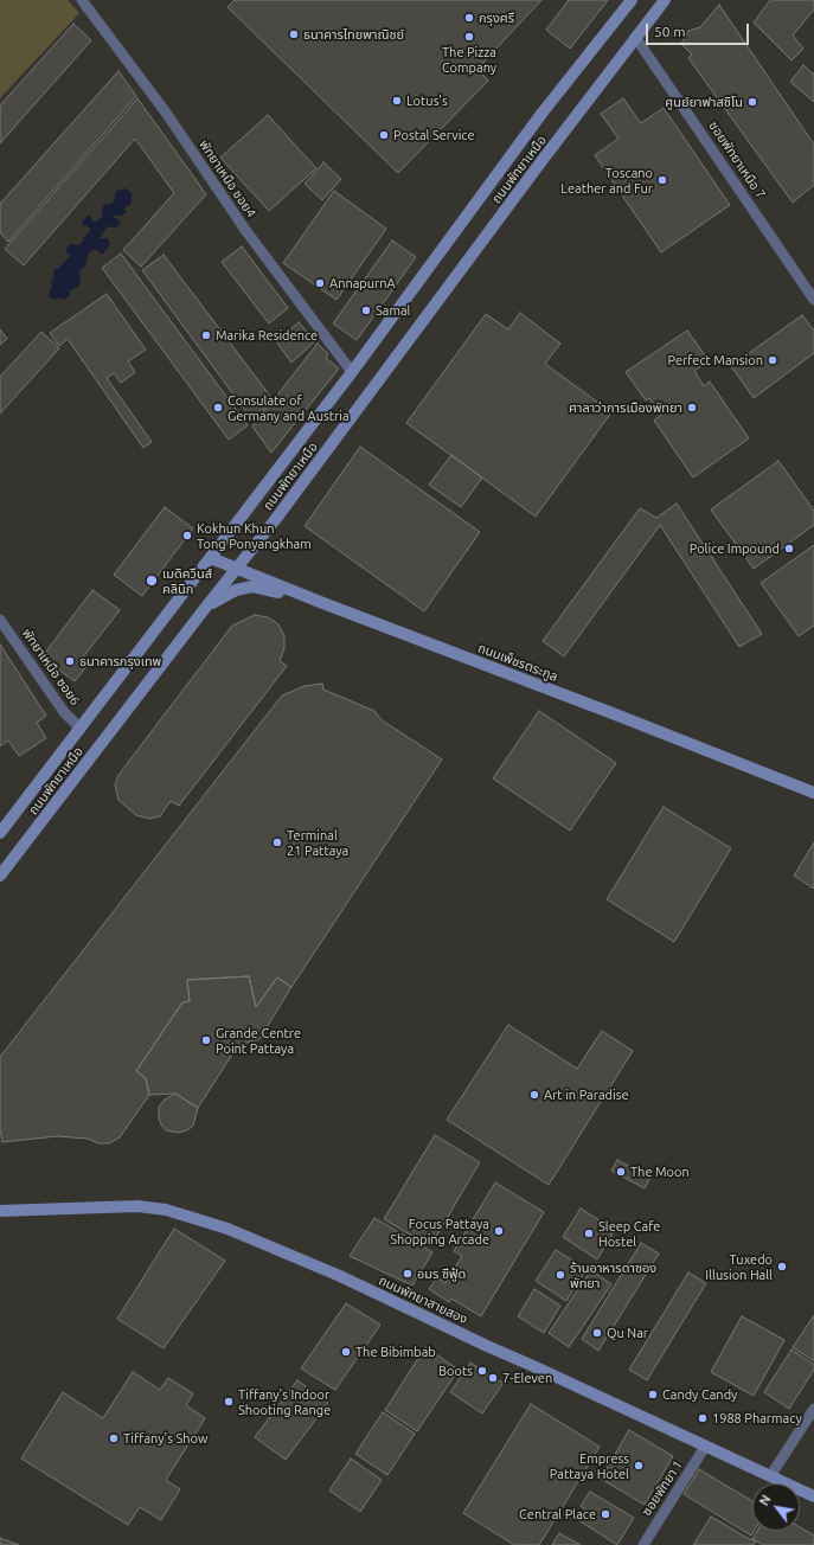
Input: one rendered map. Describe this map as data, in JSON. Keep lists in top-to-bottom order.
{
  "streets": {
    "main road": ["ถนนพัทยาเหนือ", "ถนนเพ็ชรตระกูล", "ถนนพัทยาสายสอง"],
    "street": [
      "ซอยพัทยาเหนือ 7",
      "พัทยาเหนือ ซอย4",
      "พัทยาเหนือ ซอย6",
      "ซอยพัทยา 1"
    ]
  },
  "crossings": [
    ["ซอยพัทยาเหนือ 7", "ถนนพัทยาเหนือ"],
    ["ถนนพัทยาเหนือ", "พัทยาเหนือ ซอย4"],
    ["ถนนพัทยาเหนือ", "ถนนเพ็ชรตระกูล"],
    ["ถนนพัทยาเหนือ", "พัทยาเหนือ ซอย6"],
    ["ถนนพัทยาสายสอง", "ซอยพัทยา 1"]
  ],
  "places": [
    "กรุงศรี",
    "ธนาคารไทยพาณิชย์",
    "The Pizza Company",
    "Lotus's",
    "ศูนย์ยาฟาสซิโน",
    "Postal Service",
    "Toscano Leather and Fur",
    "AnnapurnA",
    "Samal",
    "Marika Residence",
    "Perfect Mansion",
    "Consulate of Germany and Austria",
    "ศาลาว่าการเมืองพัทยา",
    "Kokhun Khun Tong Ponyangkham",
    "Police Impound",
    "เมดิควีนส์ คลินิก",
    "ธนาคารกรุงเทพ",
    "Terminal 21 Pattaya",
    "Grande Centre Point Pattaya",
    "Art in Paradise",
    "The Moon",
    "Focus Pattaya Shopping Arcade",
    "Sleep Cafe Hostel",
    "Tuxedo Illusion Hall",
    "อมร ซีฟู้ด",
    "ร้านอาหารดาซอง พัทยา",
    "Qu Nar",
    "The Bibimbab",
    "Boots",
    "7-Eleven",
    "Candy Candy",
    "Tiffany's Indoor Shooting Range",
    "1988 Pharmacy",
    "Tiffany's Show",
    "Empress Pattaya Hotel",
    "Central Place"
  ],
  "scale_bar": "50 m",
  "north": "top left"
}
